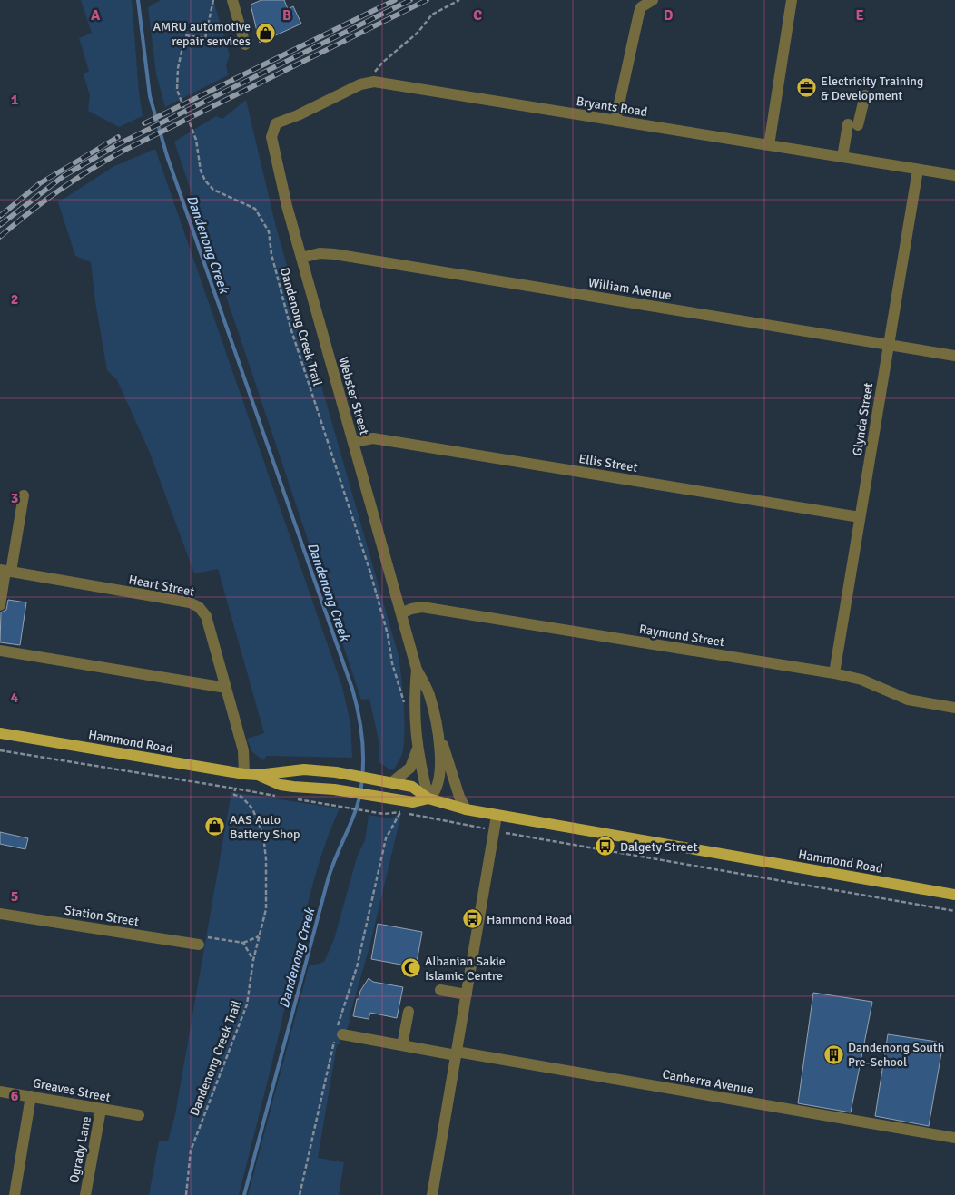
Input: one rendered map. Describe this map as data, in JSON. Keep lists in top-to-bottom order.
{
  "streets": {
    "main road": ["Hammond Road"],
    "street": [
      "Bryants Road",
      "William Avenue",
      "Webster Street",
      "Glynda Street",
      "Ellis Street",
      "Heart Street",
      "Raymond Street",
      "Station Street",
      "Canberra Avenue",
      "Greaves Street",
      "Ogrady Lane"
    ],
    "path": ["Dandenong Creek Trail"]
  },
  "crossings": [
    ["Bryants Road", "Webster Street"],
    ["Bryants Road", "Glynda Street"],
    ["William Avenue", "Webster Street"],
    ["William Avenue", "Glynda Street"],
    ["Webster Street", "Ellis Street"],
    ["Webster Street", "Raymond Street"],
    ["Webster Street", "Hammond Road"],
    ["Glynda Street", "Ellis Street"],
    ["Glynda Street", "Raymond Street"],
    ["Heart Street", "Hammond Road"],
    ["Greaves Street", "Ogrady Lane"]
  ],
  "water": ["Dandenong Creek"],
  "places": {
    "shop": ["AMRU automotive repair services", "AAS Auto Battery Shop"],
    "office": ["Electricity Training & Development"],
    "bus stop": ["Dalgety Street", "Hammond Road"],
    "mosque": ["Albanian Sakie Islamic Centre"],
    "building": ["Dandenong South Pre-School"]
  },
  "grid": {
    "columns": [
      "A",
      "B",
      "C",
      "D",
      "E"
    ],
    "rows": [
      "1",
      "2",
      "3",
      "4",
      "5",
      "6"
    ]
  }
}
